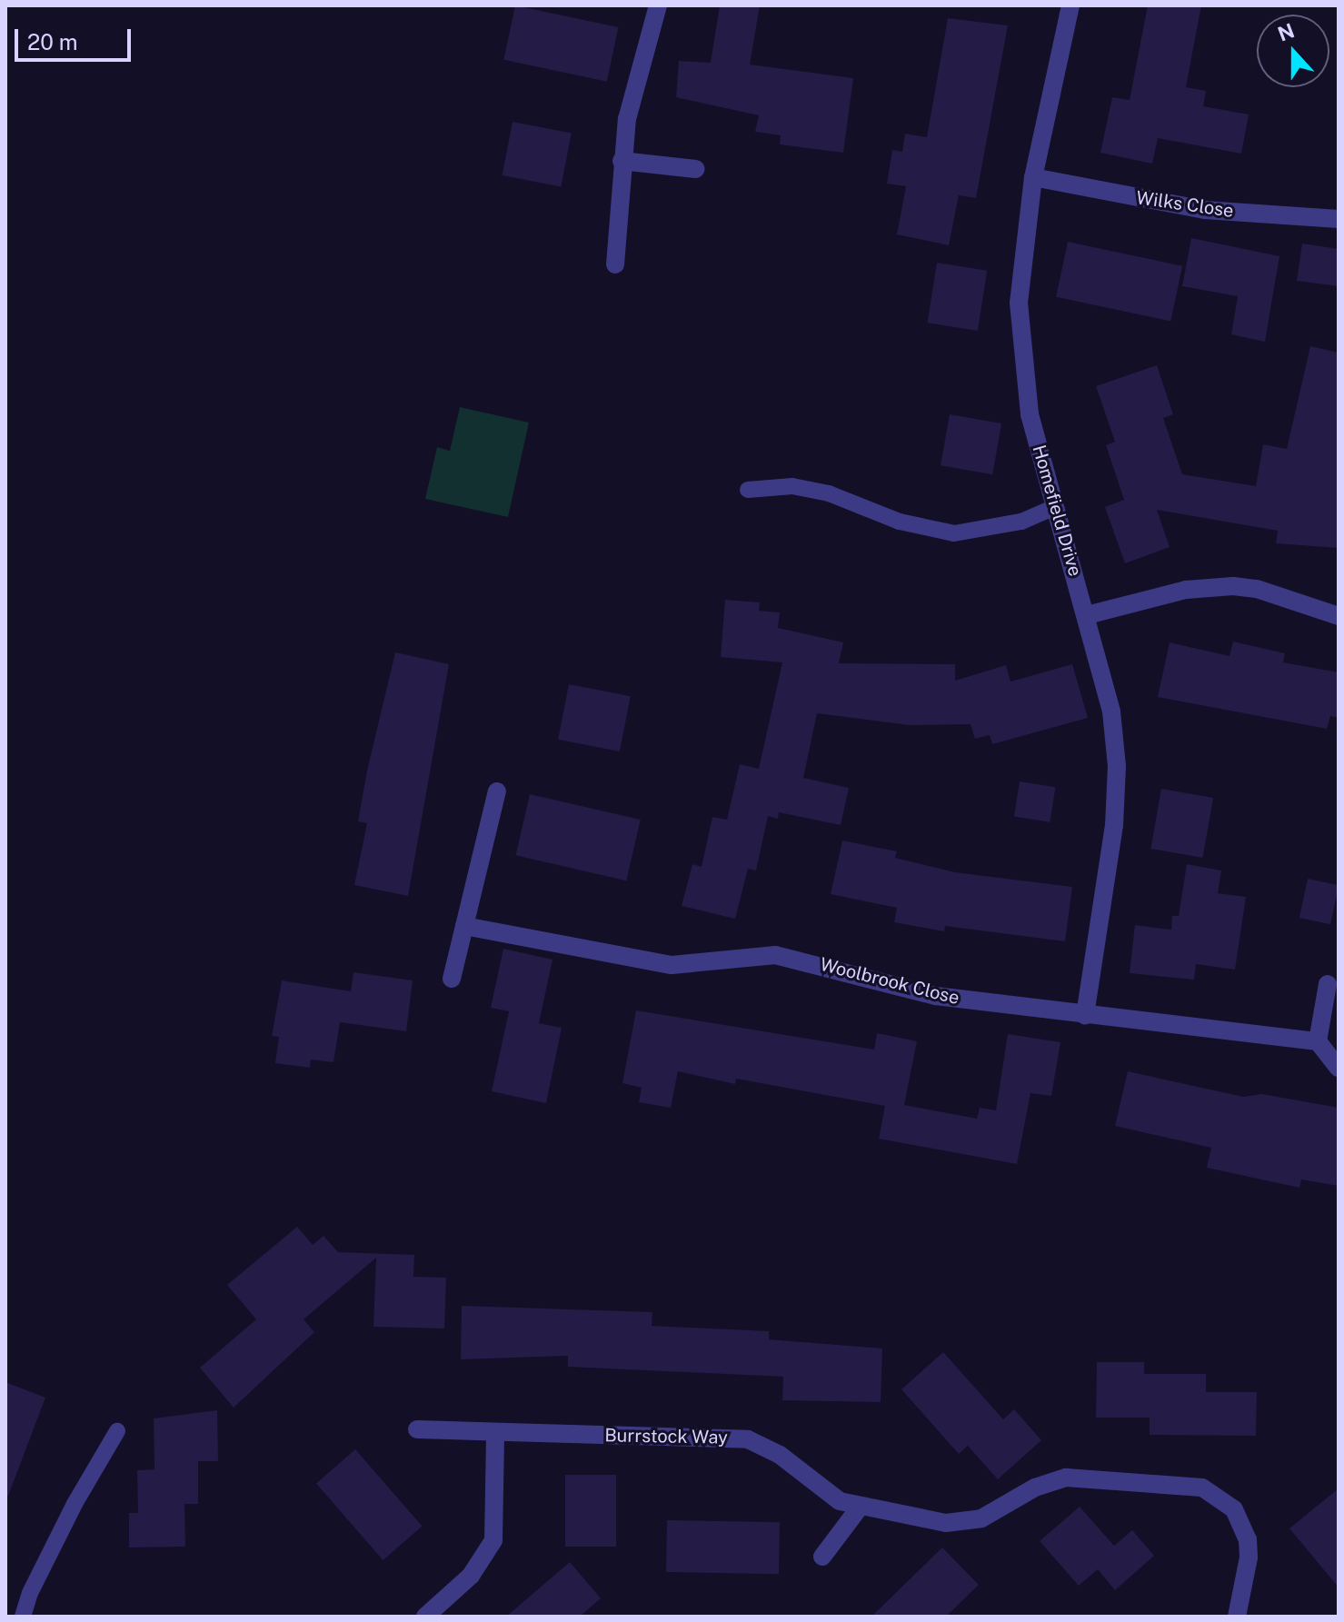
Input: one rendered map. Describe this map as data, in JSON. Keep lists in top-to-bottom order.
{
  "streets": {
    "street": [
      "Wilks Close",
      "Homefield Drive",
      "Woolbrook Close",
      "Burrstock Way"
    ]
  },
  "crossings": [
    ["Wilks Close", "Homefield Drive"],
    ["Homefield Drive", "Woolbrook Close"]
  ],
  "scale_bar": "20 m",
  "north": "top"
}
